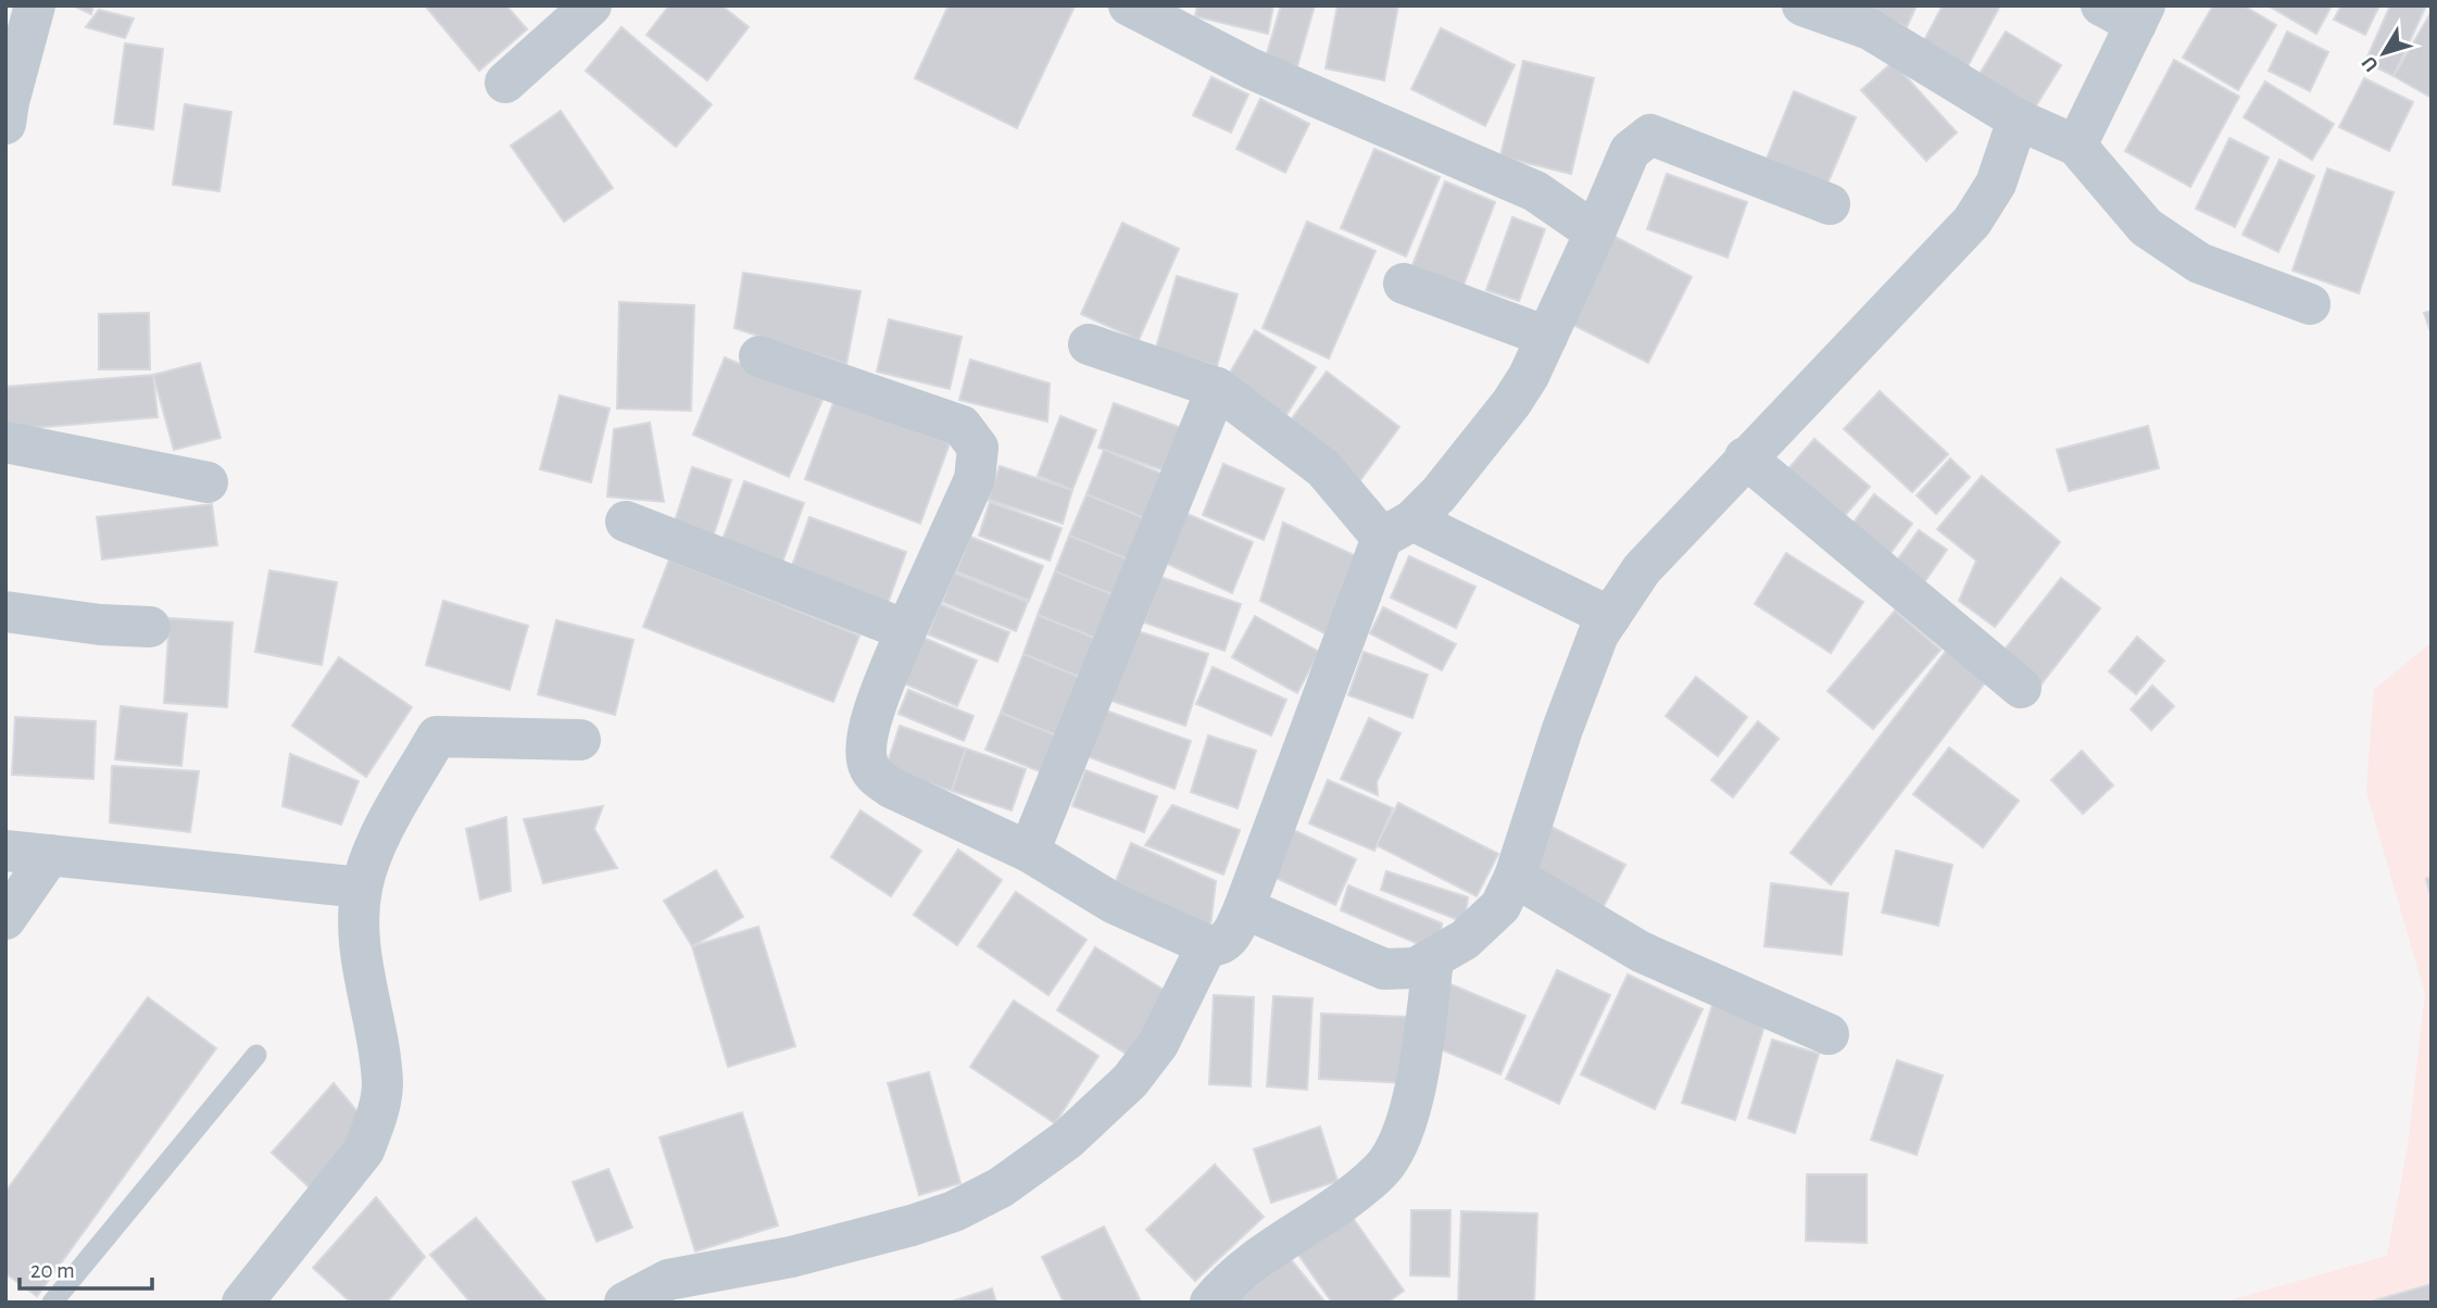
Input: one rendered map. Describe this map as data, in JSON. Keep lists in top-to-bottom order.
{
  "scale_bar": "20 m",
  "north": "bottom left"
}
